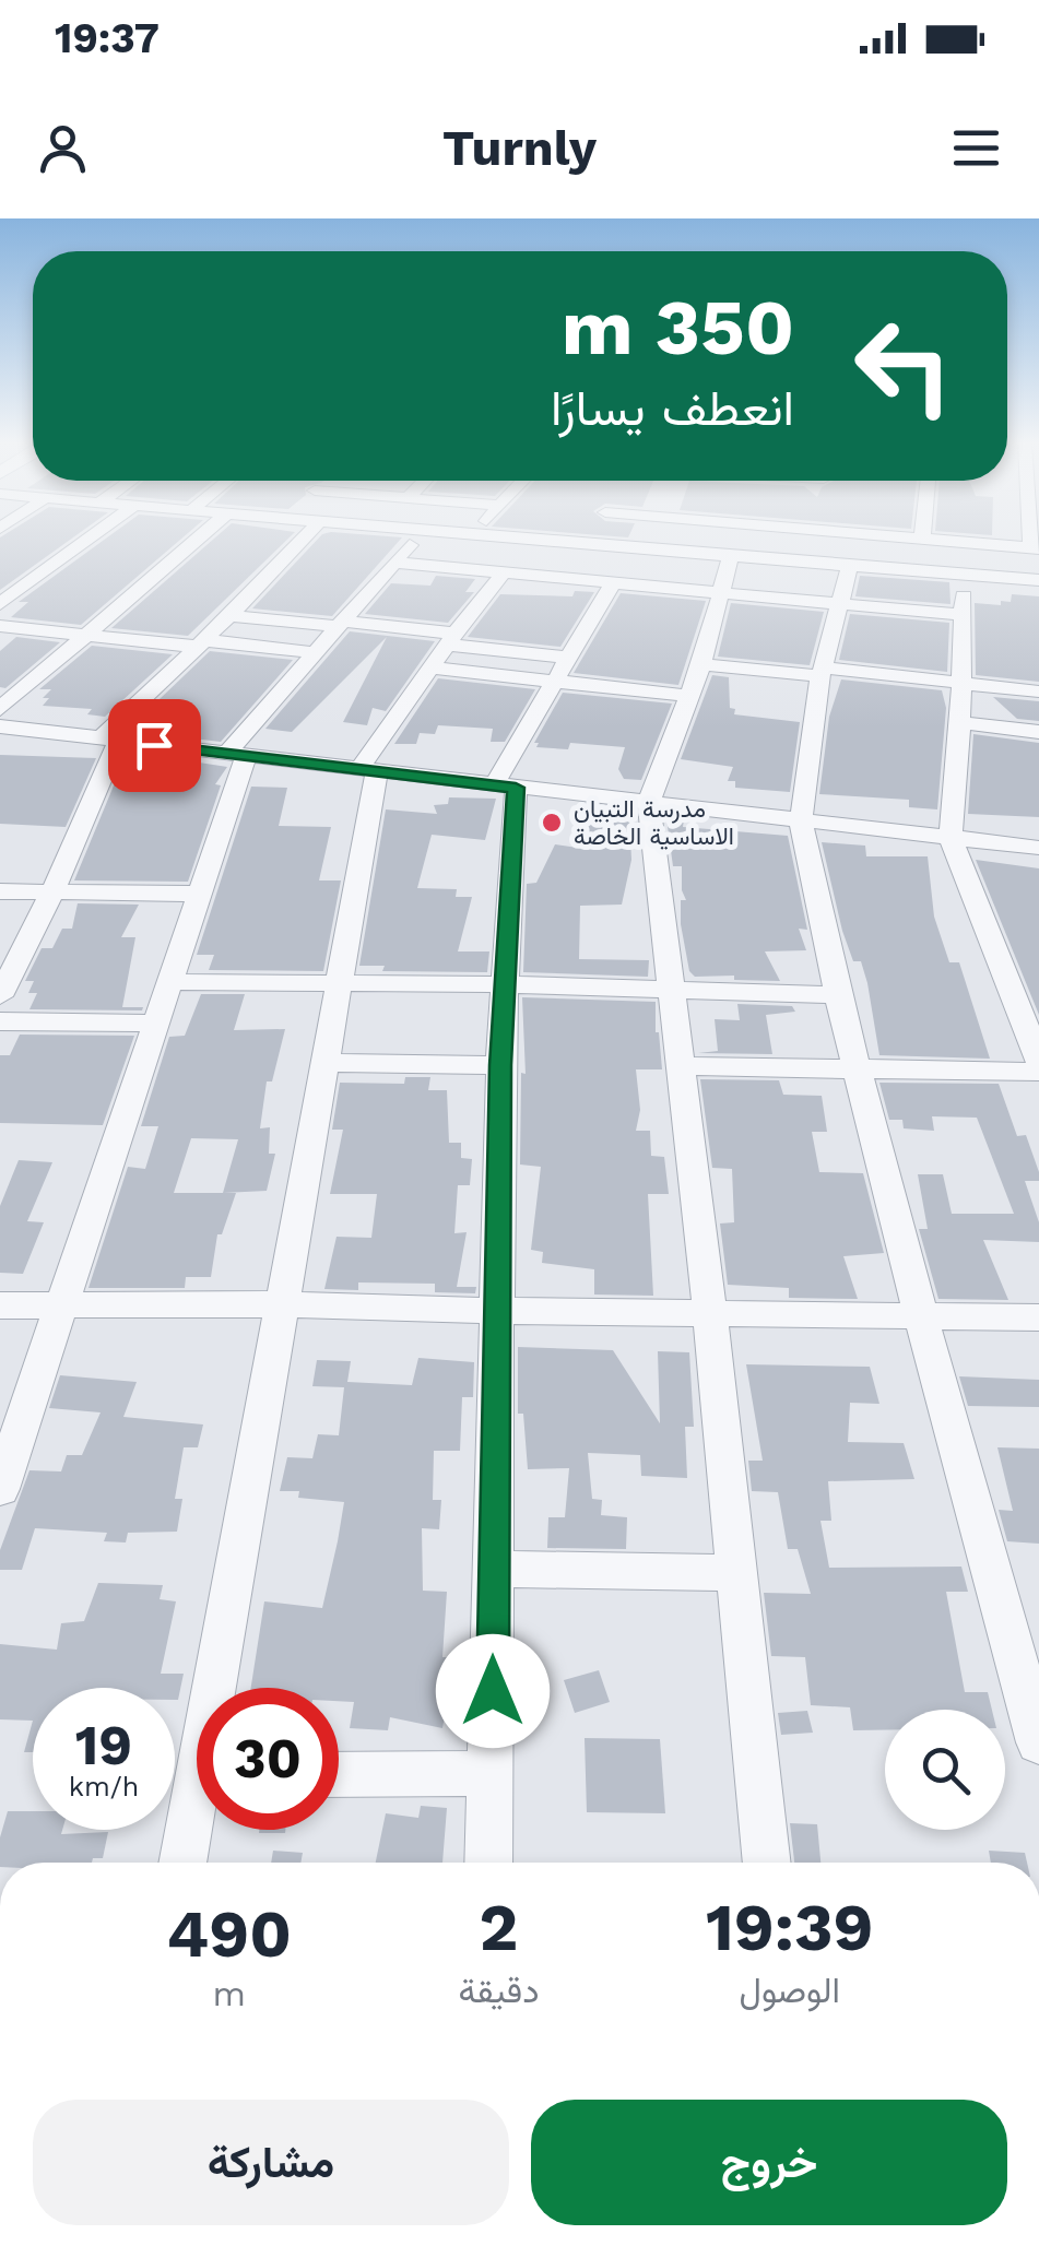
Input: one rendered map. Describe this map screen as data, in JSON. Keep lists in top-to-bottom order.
{
  "places": ["مدرسة التبيان الاساسية الخاصة"],
  "page": {
    "status": "19:37",
    "header": "Turnly",
    "turn": ["350 m", "انعطف يسارًا"],
    "speed": "19 km/h",
    "limit": "30",
    "eta": [
      "19:39",
      "الوصول",
      "2",
      "دقيقة",
      "490",
      "m"
    ],
    "buttons": ["خروج", "مشاركة"]
  }
}
